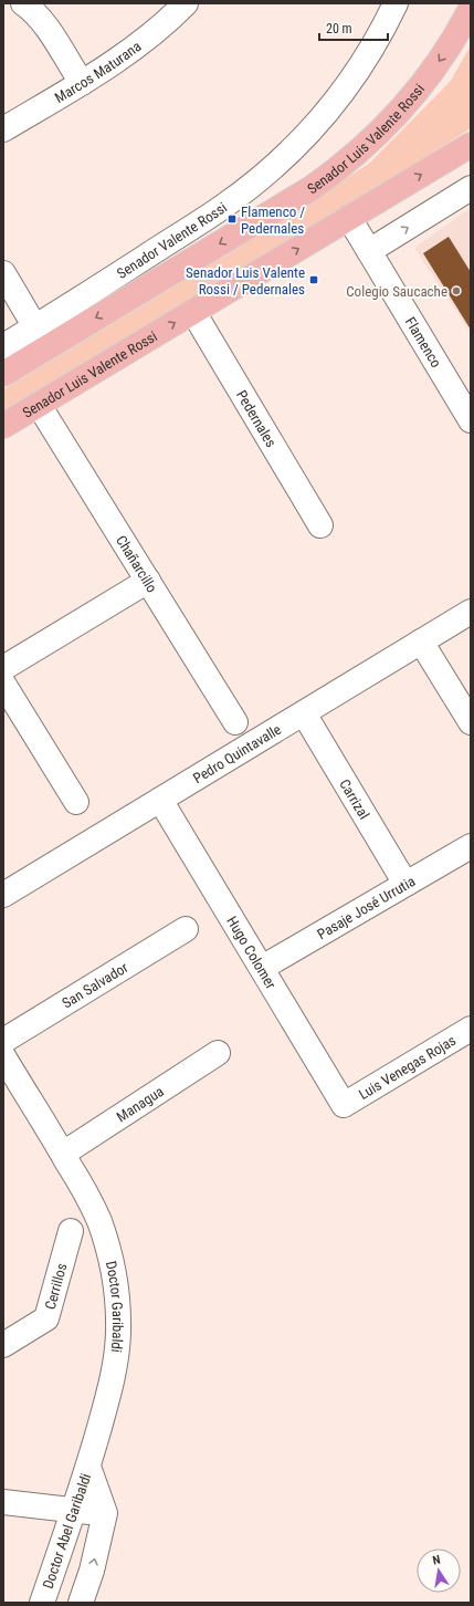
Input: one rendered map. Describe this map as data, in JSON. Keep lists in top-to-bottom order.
{
  "streets": {
    "main road": ["Senador Luis Valente Rossi"],
    "street": [
      "Marcos Maturana",
      "Senador Valente Rossi",
      "Flamenco",
      "Pedernales",
      "Chañarcillo",
      "Pedro Quintavalle",
      "Carrizal",
      "Pasaje José Urrutia",
      "Hugo Colomer",
      "San Salvador",
      "Luis Venegas Rojas",
      "Managua",
      "Cerrillos",
      "Doctor Garibaldi",
      "Doctor Abel Garibaldi"
    ]
  },
  "crossings": [
    ["Senador Luis Valente Rossi", "Flamenco"],
    ["Senador Luis Valente Rossi", "Pedernales"],
    ["Senador Luis Valente Rossi", "Chañarcillo"],
    ["Pedro Quintavalle", "Carrizal"],
    ["Pedro Quintavalle", "Hugo Colomer"],
    ["Carrizal", "Pasaje José Urrutia"],
    ["Pasaje José Urrutia", "Hugo Colomer"],
    ["Hugo Colomer", "Luis Venegas Rojas"],
    ["Managua", "Doctor Garibaldi"],
    ["Doctor Garibaldi", "Doctor Abel Garibaldi"]
  ],
  "places": {
    "transit": ["Flamenco / Pedernales", "Senador Luis Valente Rossi / Pedernales"],
    "other": ["Colegio Saucache"]
  },
  "scale_bar": "20 m",
  "north": "top"
}
